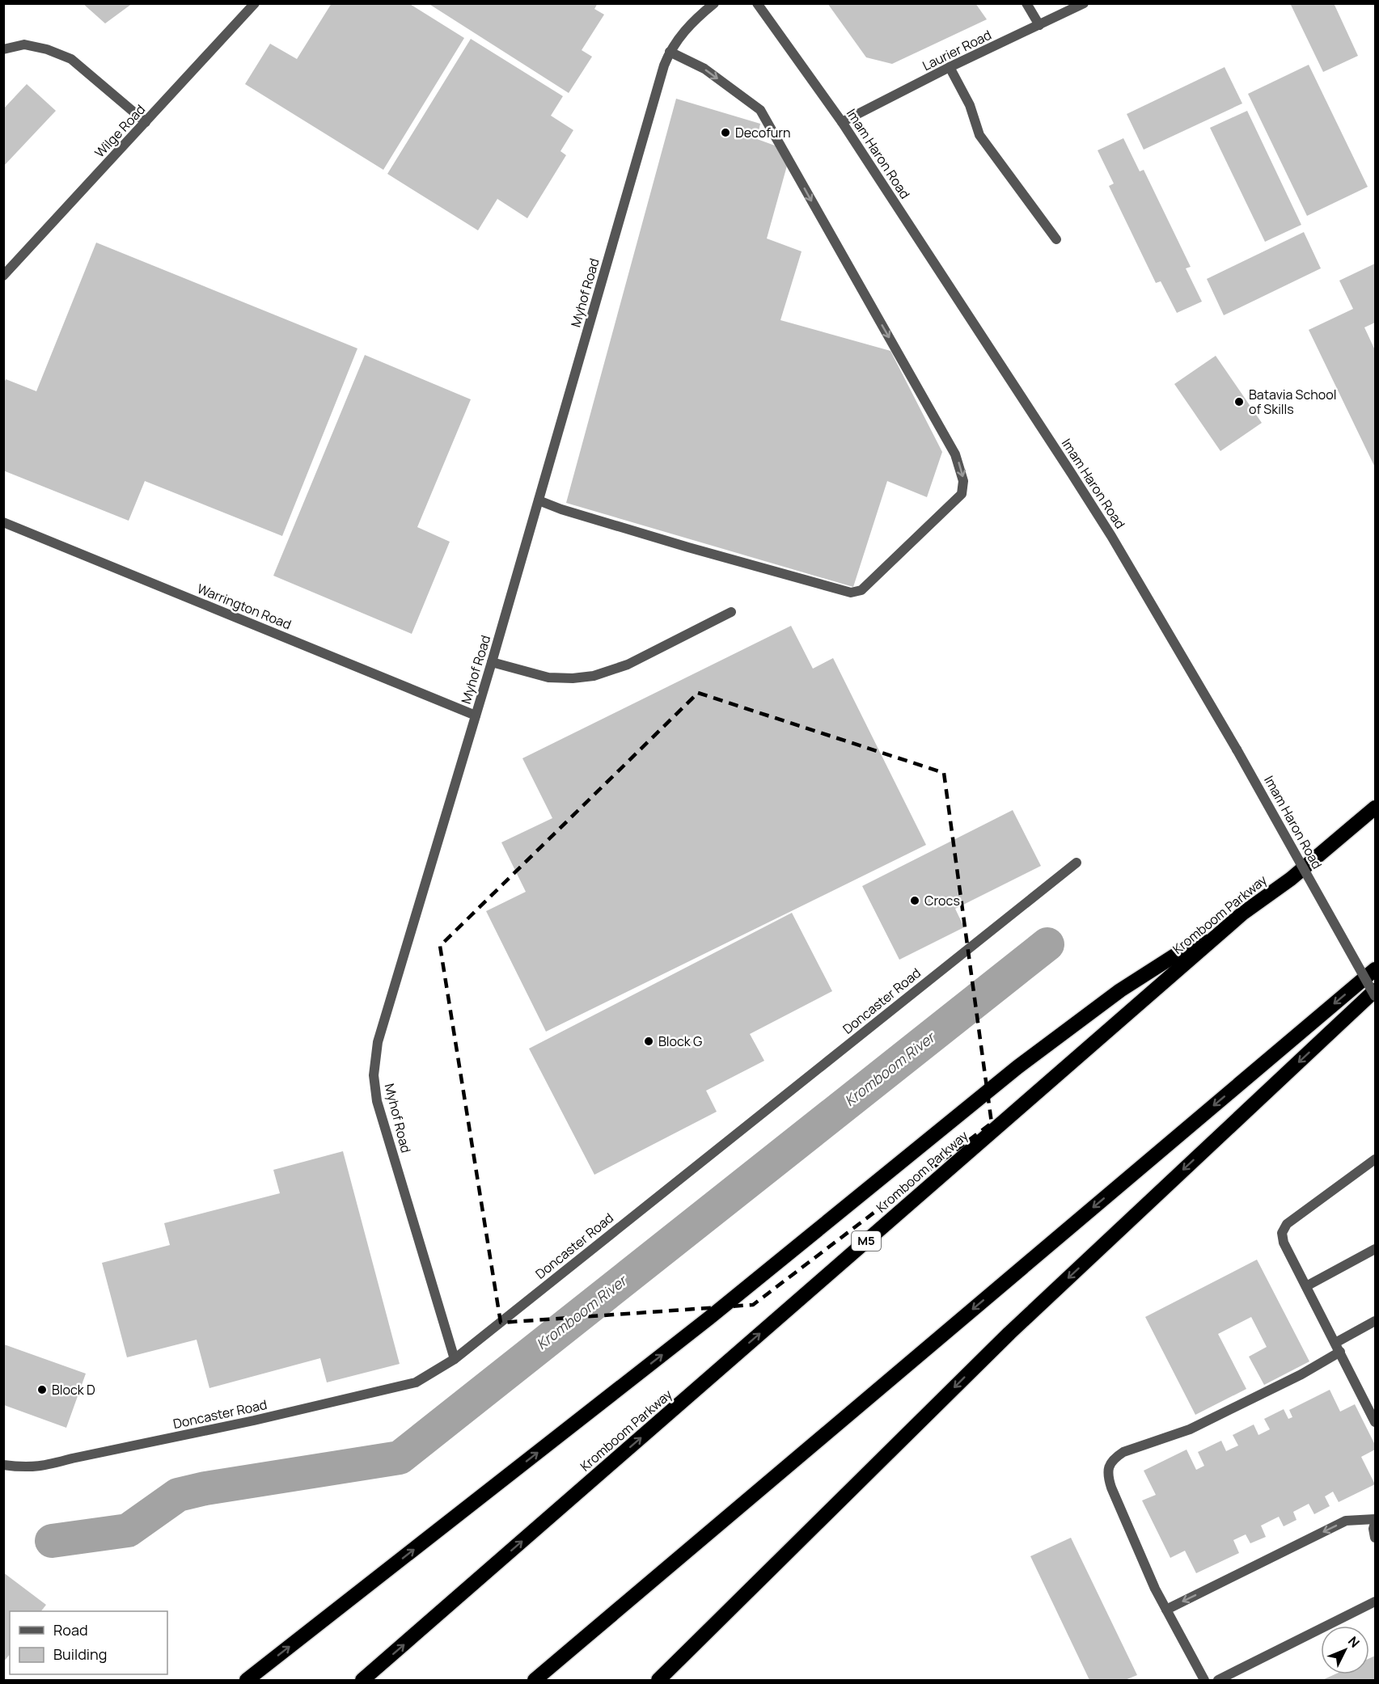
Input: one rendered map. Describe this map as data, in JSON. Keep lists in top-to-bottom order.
{
  "streets": {
    "highway": ["Kromboom Parkway", "M5"],
    "street": [
      "Laurier Road",
      "Wilge Road",
      "Imam Haron Road",
      "Myhof Road",
      "Warrington Road",
      "Doncaster Road"
    ]
  },
  "crossings": [
    ["Laurier Road", "Imam Haron Road"],
    ["Myhof Road", "Warrington Road"],
    ["Myhof Road", "Doncaster Road"]
  ],
  "water": ["Kromboom River"],
  "places": [
    "Decofurn",
    "Batavia School of Skills",
    "Crocs",
    "Block G",
    "Block D"
  ],
  "legend": ["Road", "Building"],
  "north": "top right"
}
